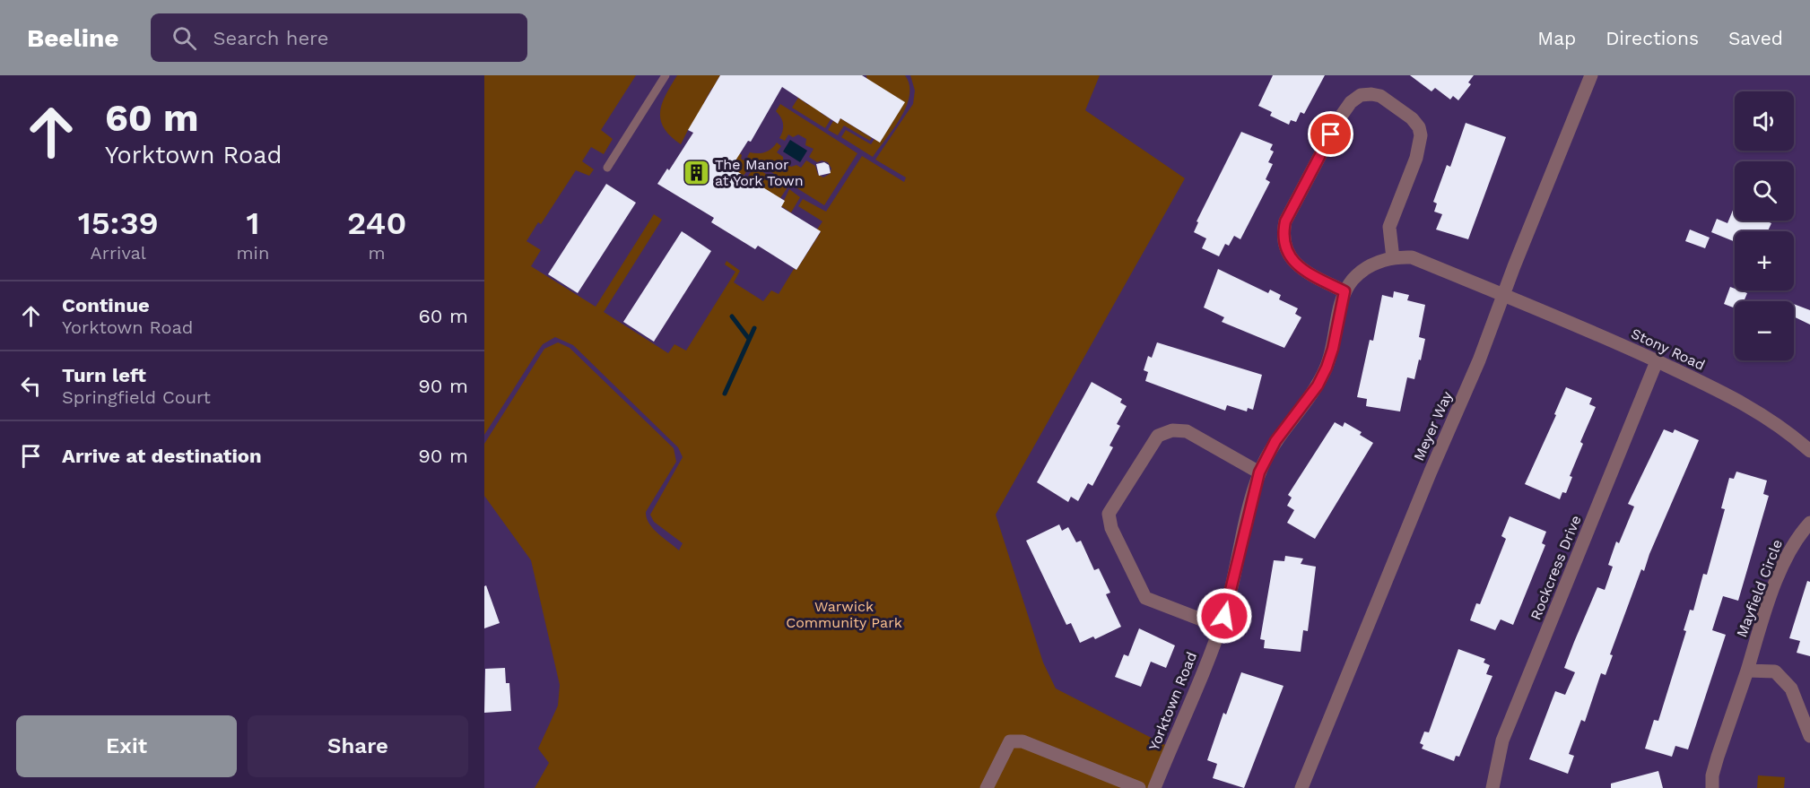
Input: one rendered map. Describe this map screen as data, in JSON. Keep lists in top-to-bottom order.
{
  "streets": {
    "street": [
      "Stony Road",
      "Meyer Way",
      "Rockcress Drive",
      "Mayfield Circle",
      "Yorktown Road"
    ]
  },
  "crossings": [
    ["Stony Road", "Meyer Way"],
    ["Stony Road", "Rockcress Drive"]
  ],
  "parks": ["Warwick Community Park"],
  "places": {
    "building": ["The Manor at York Town"]
  },
  "page": {
    "header": "Beeline",
    "search": "Search here",
    "nav": ["Map", "Directions", "Saved"],
    "turn": ["60 m", "Yorktown Road"],
    "map_buttons": ["+", "−"],
    "eta": [
      "15:39",
      "Arrival",
      "1",
      "min",
      "240",
      "m"
    ],
    "list": [
      {
        "name": "Continue",
        "note": "Yorktown Road",
        "value": "60 m"
      },
      {
        "name": "Turn left",
        "note": "Springfield Court",
        "value": "90 m"
      },
      {
        "name": "Arrive at destination",
        "value": "90 m"
      }
    ],
    "buttons": ["Exit", "Share"]
  }
}
